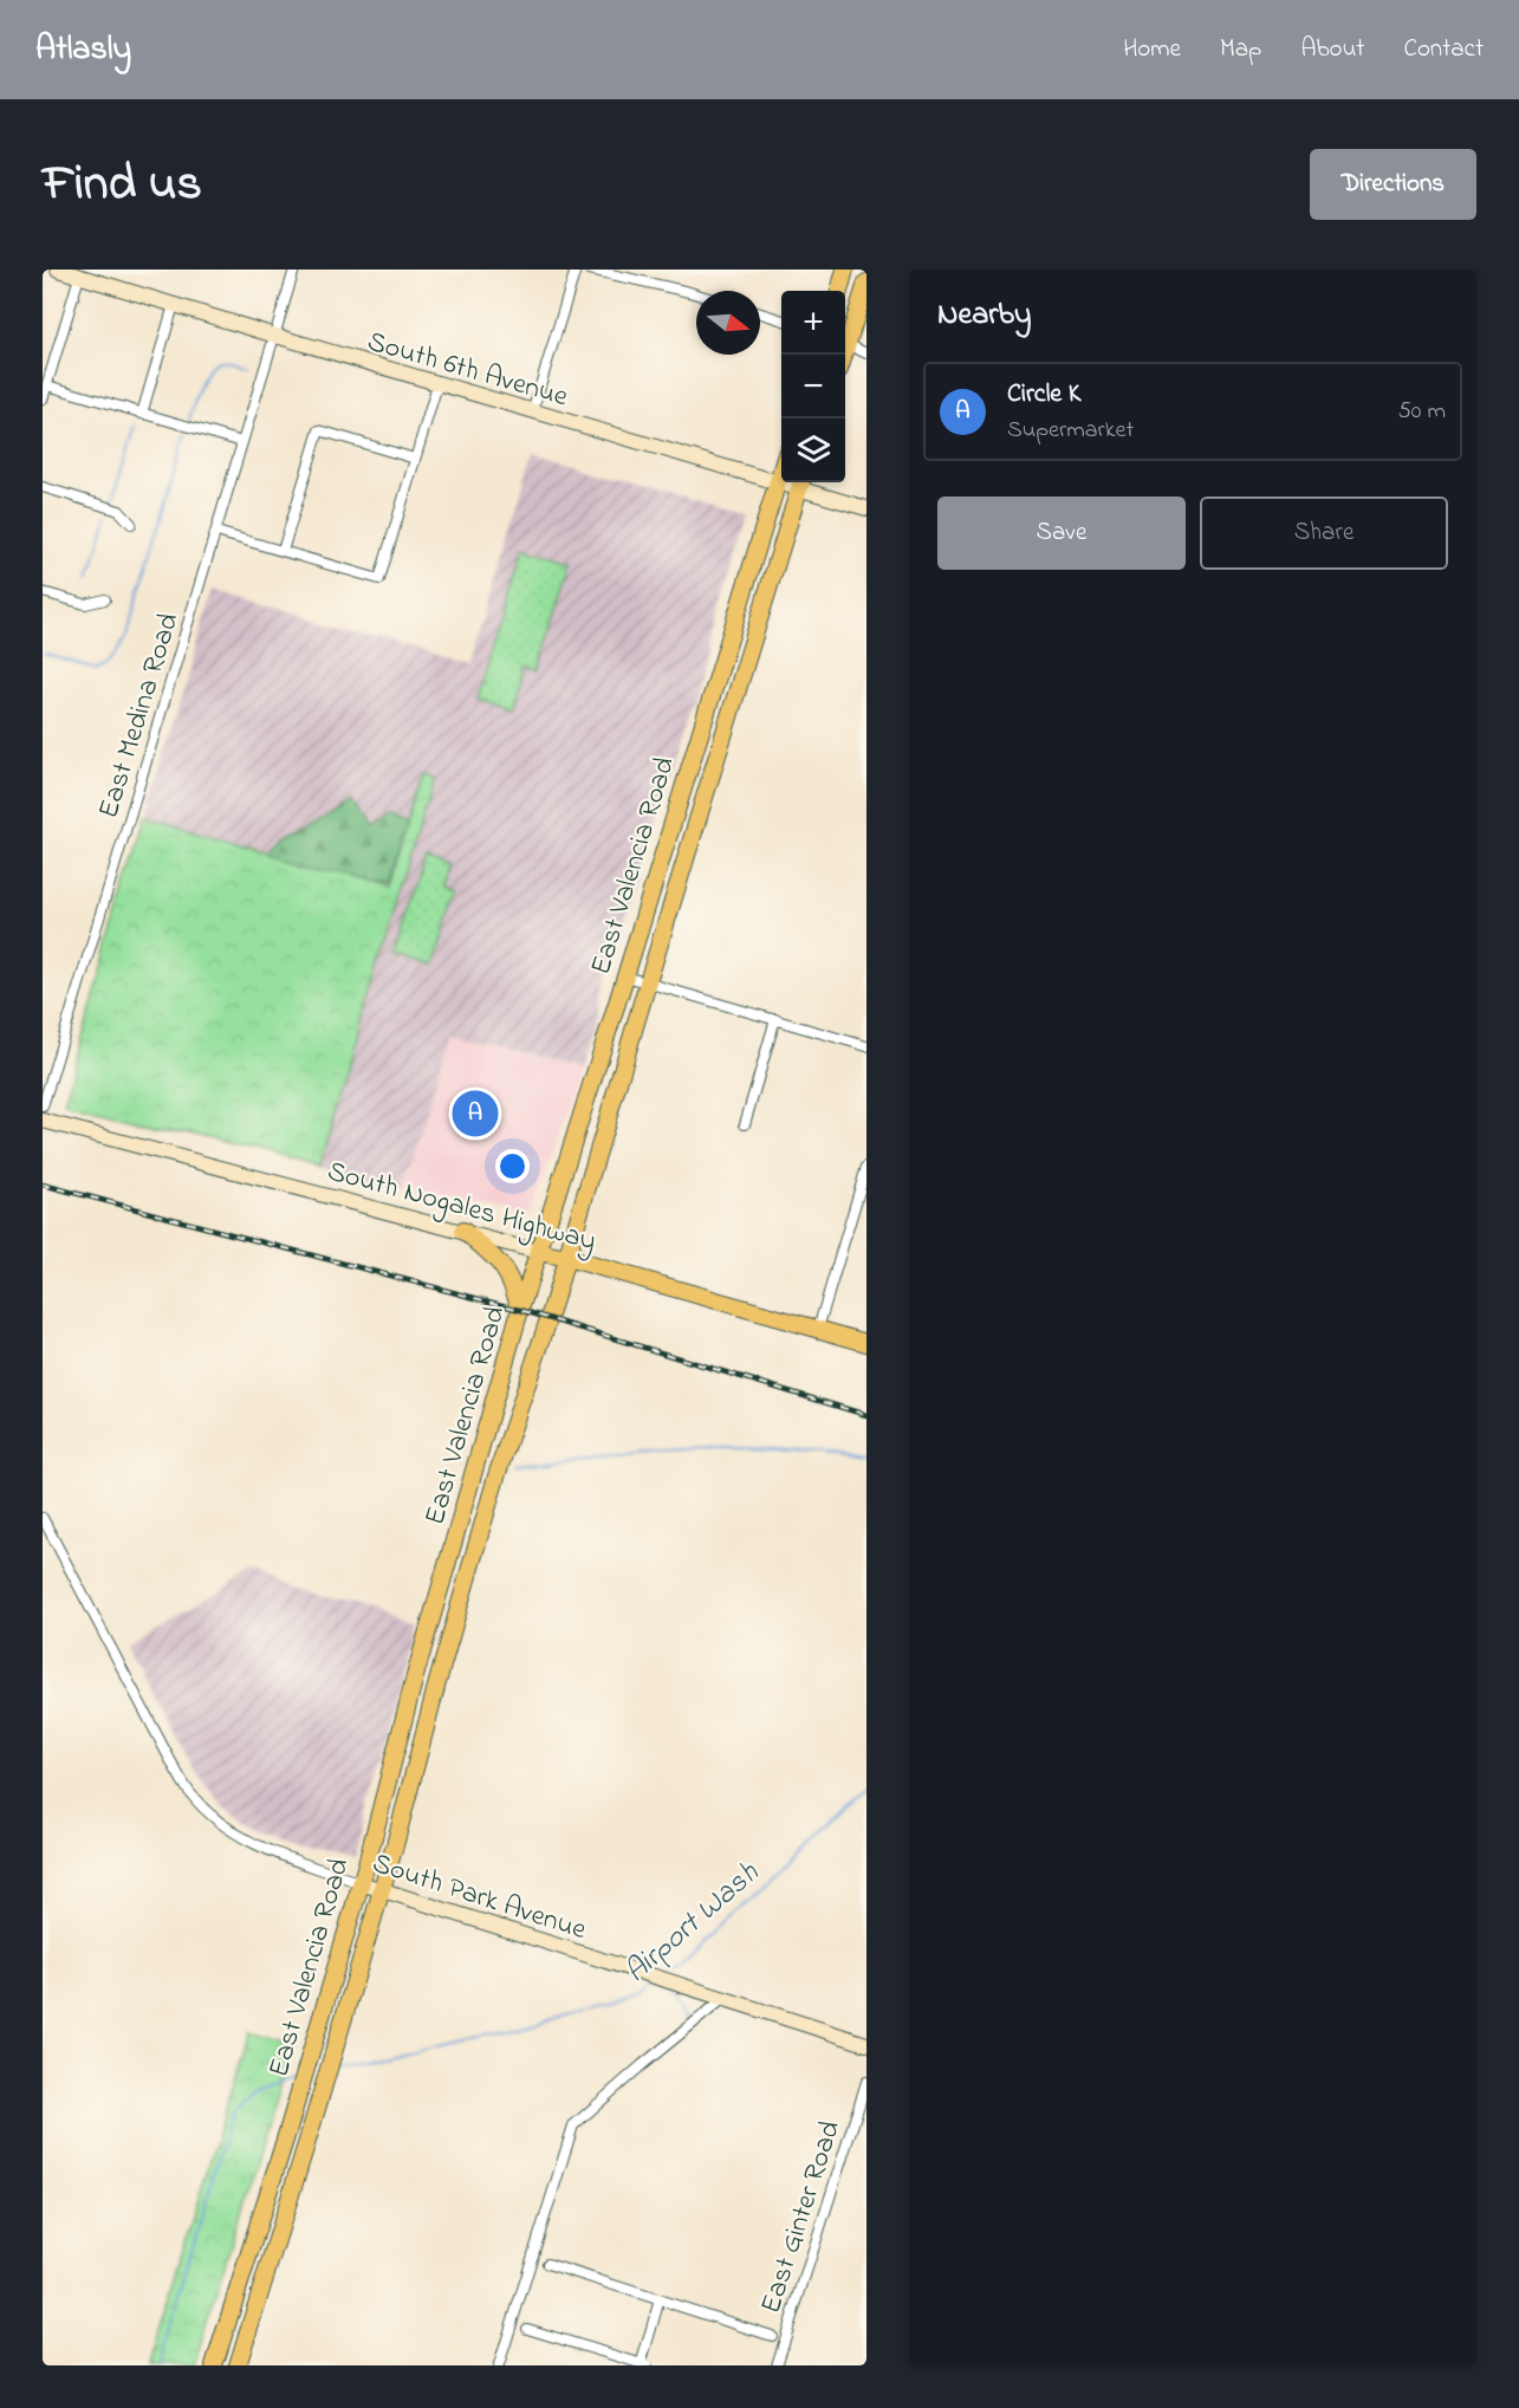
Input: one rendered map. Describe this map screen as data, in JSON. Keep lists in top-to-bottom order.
{
  "streets": {
    "main road": [
      "South 6th Avenue",
      "East Valencia Road",
      "South Nogales Highway",
      "South Park Avenue"
    ],
    "street": ["East Medina Road", "East Ginter Road"]
  },
  "crossings": [
    ["South 6th Avenue", "East Medina Road"],
    ["South 6th Avenue", "East Valencia Road"],
    ["East Valencia Road", "South Nogales Highway"],
    ["East Valencia Road", "South Park Avenue"]
  ],
  "water": ["Airport Wash"],
  "north": "right",
  "page": {
    "header": "Atlasly",
    "nav": [
      "Home",
      "Map",
      "About",
      "Contact"
    ],
    "title": "Find us",
    "buttons": [
      "Directions",
      ["Save", "Share"]
    ],
    "heading": "Nearby",
    "map_buttons": ["+", "−"],
    "list": [
      {
        "mark": "A",
        "name": "Circle K",
        "note": "Supermarket",
        "value": "50 m"
      }
    ],
    "pins": "A"
  }
}
